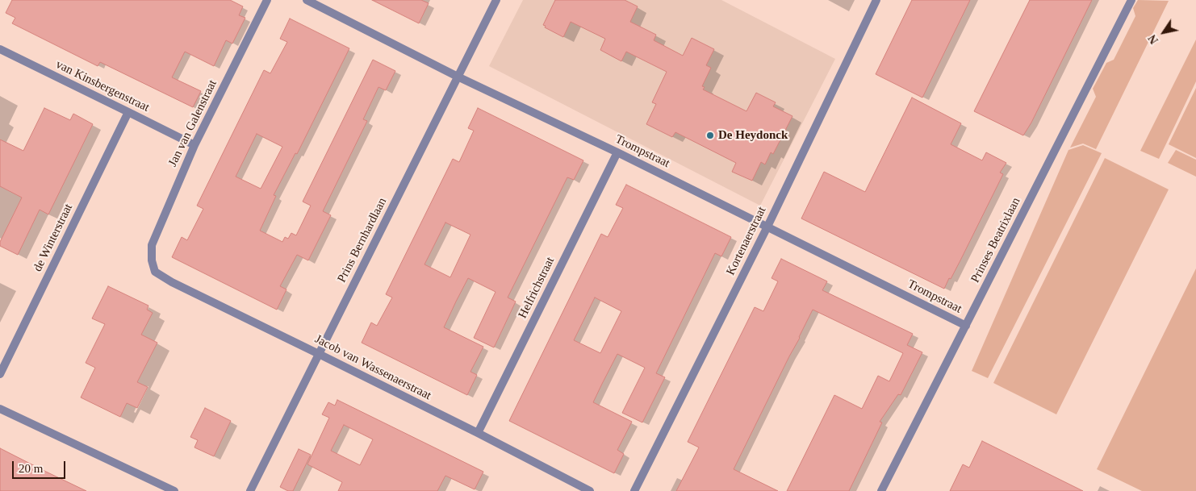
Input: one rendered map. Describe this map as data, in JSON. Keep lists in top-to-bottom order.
{
  "streets": {
    "street": [
      "van Kinsbergenstraat",
      "Jan van Galenstraat",
      "Trompstraat",
      "de Winterstraat",
      "Prins Bernhardlaan",
      "Prinses Beatrixlaan",
      "Kortenaerstraat",
      "Helfrichstraat",
      "Jacob van Wassenaerstraat"
    ]
  },
  "crossings": [
    ["van Kinsbergenstraat", "Jan van Galenstraat"],
    ["van Kinsbergenstraat", "de Winterstraat"],
    ["Jan van Galenstraat", "Jacob van Wassenaerstraat"],
    ["Trompstraat", "Prins Bernhardlaan"],
    ["Trompstraat", "Prinses Beatrixlaan"],
    ["Trompstraat", "Kortenaerstraat"],
    ["Trompstraat", "Helfrichstraat"],
    ["Prins Bernhardlaan", "Jacob van Wassenaerstraat"],
    ["Helfrichstraat", "Jacob van Wassenaerstraat"]
  ],
  "places": ["De Heydonck"],
  "scale_bar": "20 m",
  "north": "bottom left"
}
